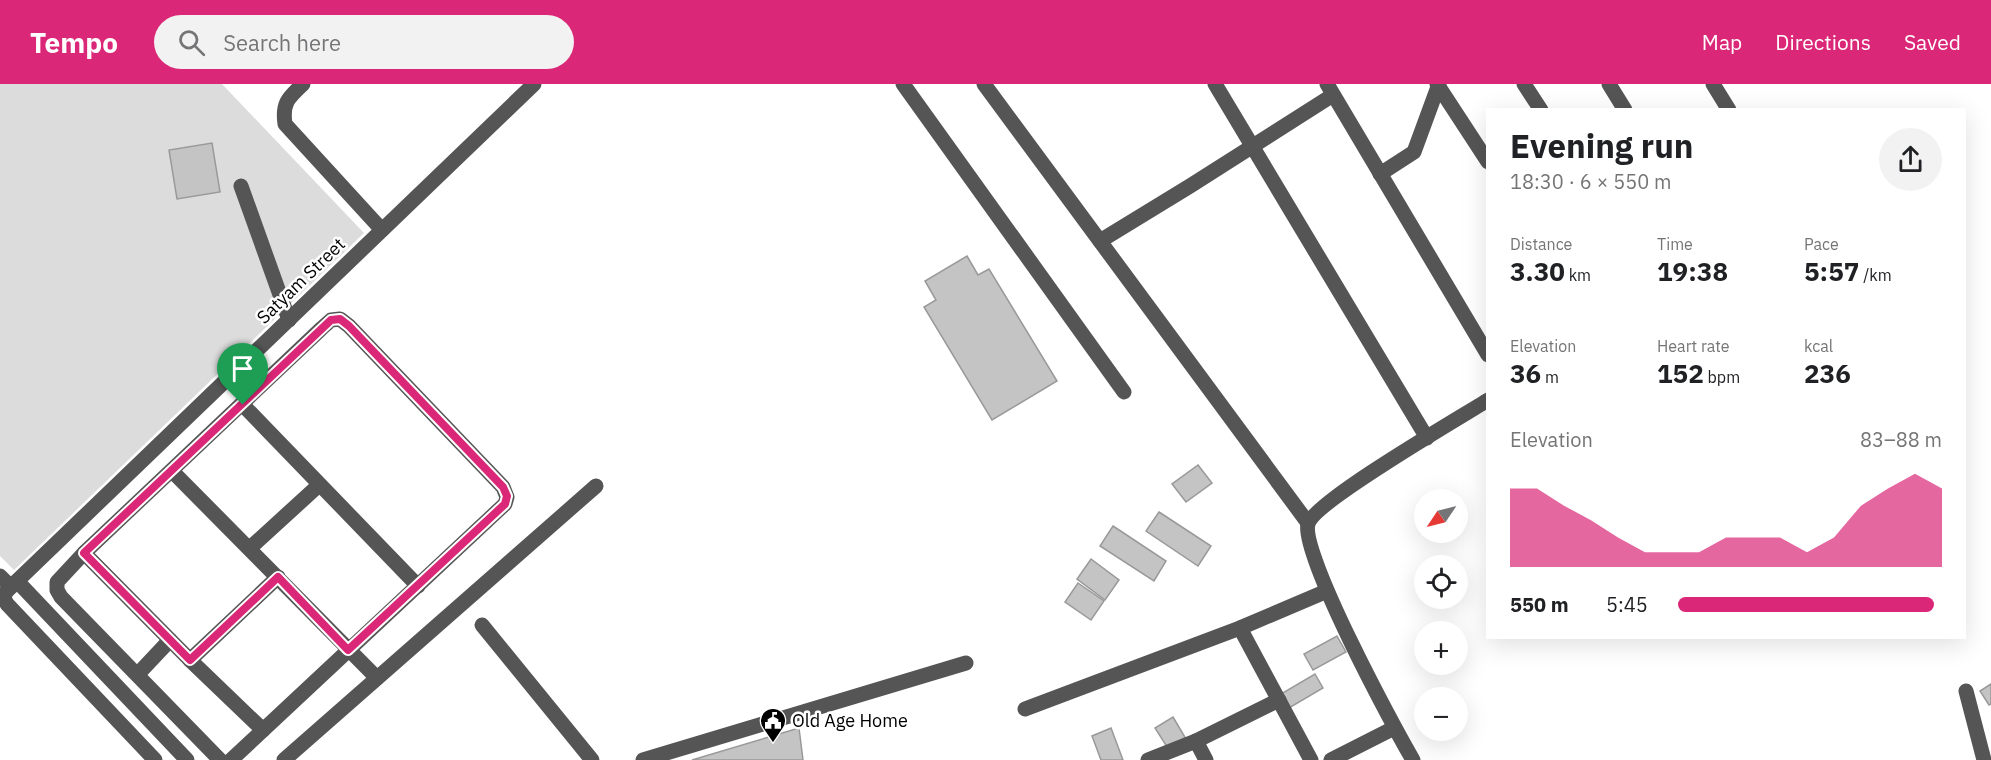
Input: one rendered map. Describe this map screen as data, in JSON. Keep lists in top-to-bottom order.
{
  "streets": {
    "street": ["Satyam Street"]
  },
  "places": {
    "public building": ["Old Age Home"]
  },
  "north": "bottom left",
  "page": {
    "header": "Tempo",
    "search": "Search here",
    "nav": ["Map", "Directions", "Saved"],
    "heading": ["Evening run", "18:30 · 6 × 550 m"],
    "stats": [
      ["Distance", "3.30 km"],
      ["Time", "19:38"],
      ["Pace", "5:57 /km"],
      ["Elevation", "36 m"],
      ["Heart rate", "152 bpm"],
      ["kcal", "236"]
    ],
    "chart": ["Elevation", "83–88 m"],
    "map_buttons": ["+", "−"],
    "list": [
      {
        "name": "550 m",
        "note": "5:45"
      }
    ]
  }
}
